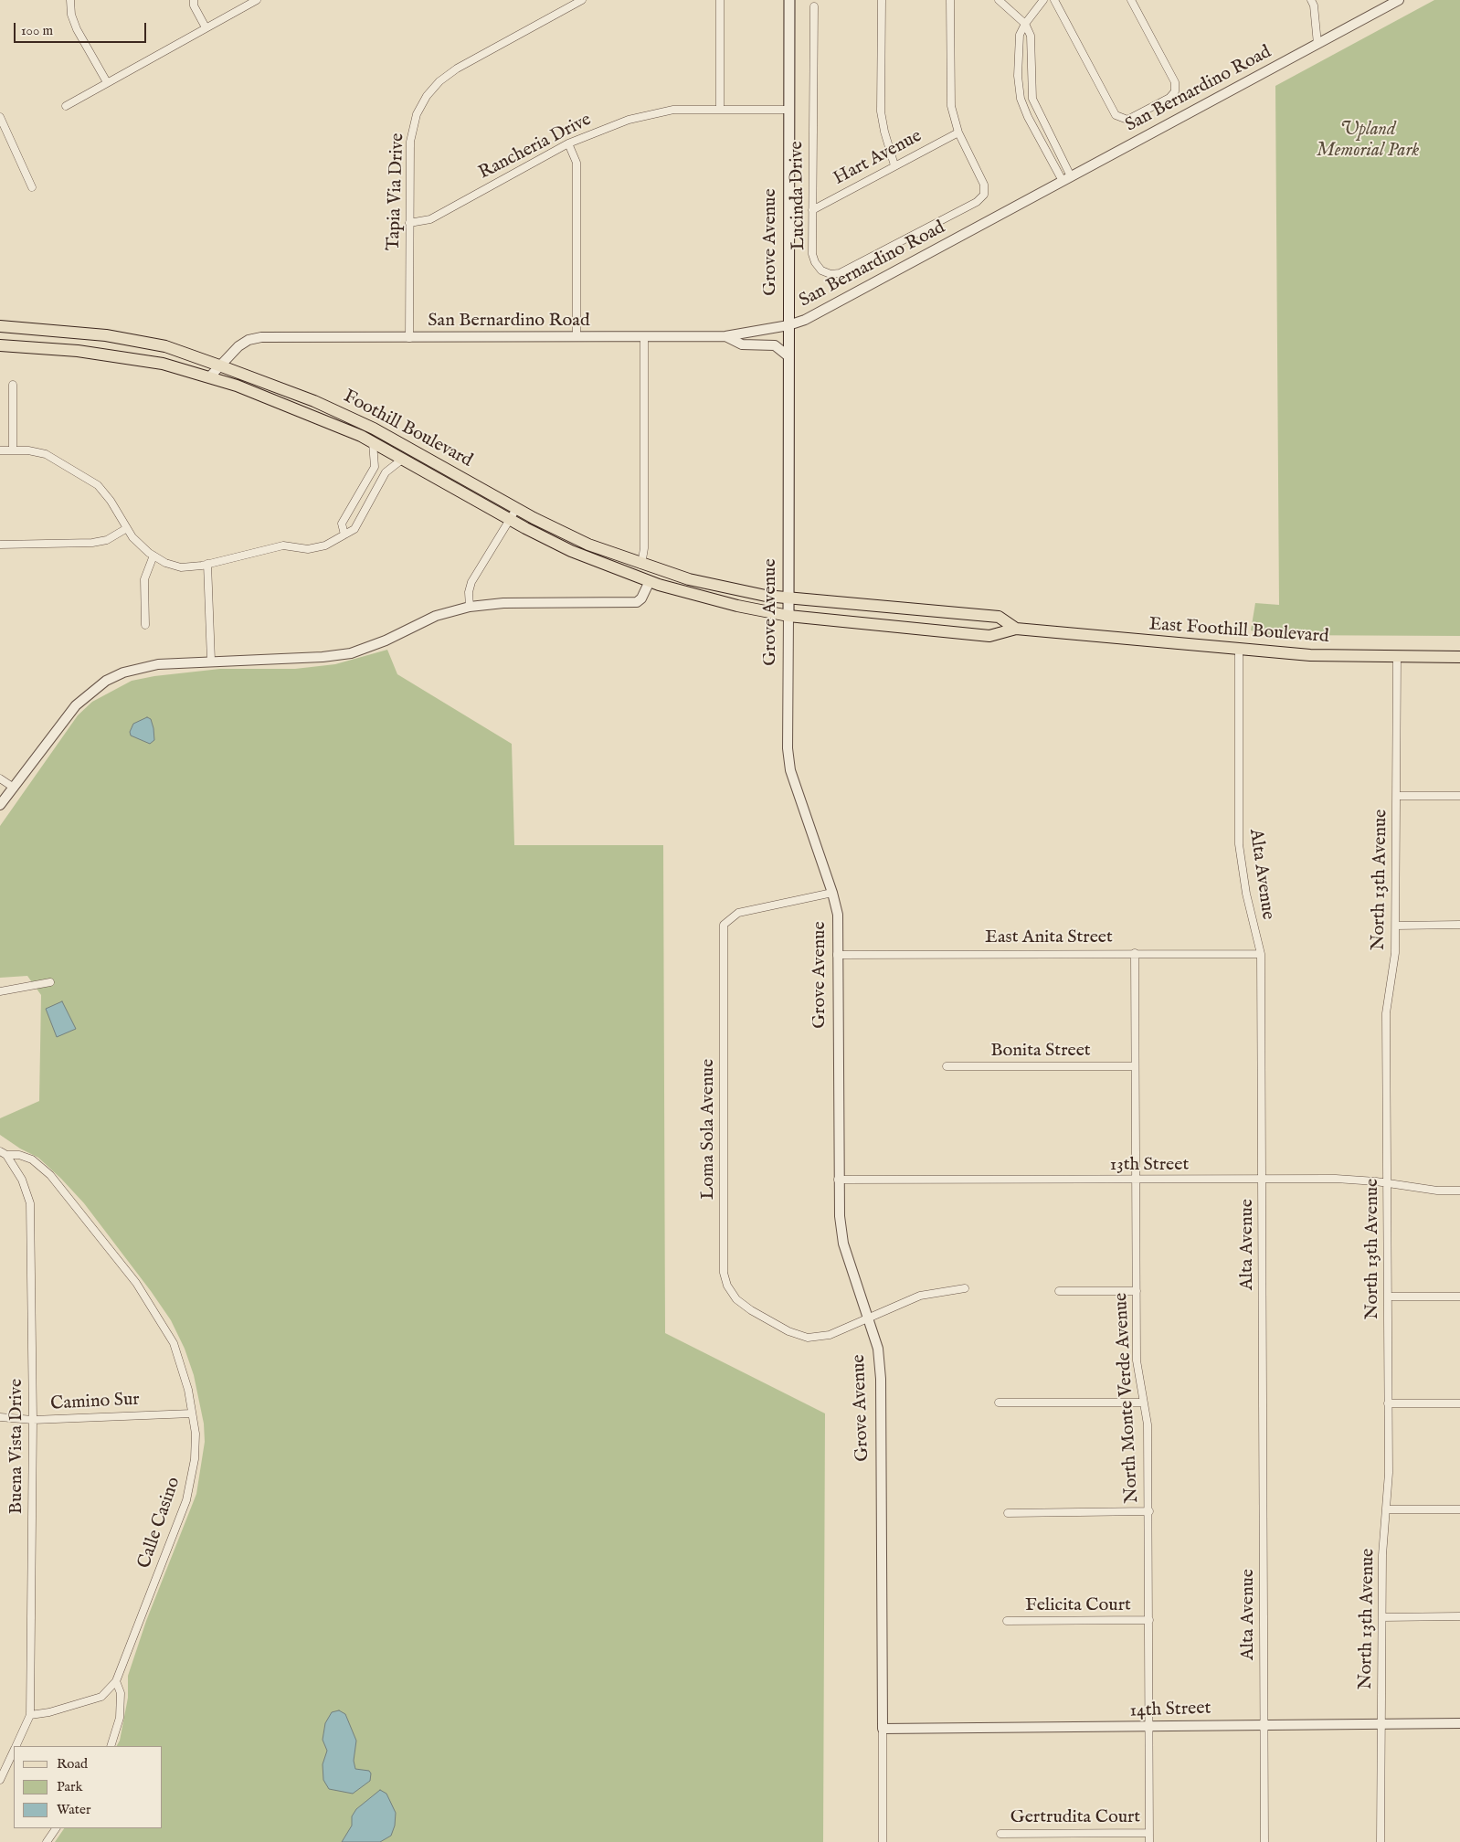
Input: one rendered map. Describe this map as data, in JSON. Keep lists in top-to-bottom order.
{
  "streets": {
    "main road": ["Grove Avenue", "Foothill Boulevard", "East Foothill Boulevard"],
    "street": [
      "San Bernardino Road",
      "Rancheria Drive",
      "Hart Avenue",
      "Tapia Via Drive",
      "Lucinda Drive",
      "Alta Avenue",
      "North 13th Avenue",
      "East Anita Street",
      "Bonita Street",
      "Loma Sola Avenue",
      "13th Street",
      "North Monte Verde Avenue",
      "Camino Sur",
      "Buena Vista Drive",
      "Calle Casino",
      "Felicita Court",
      "14th Street",
      "Gertrudita Court"
    ]
  },
  "crossings": [
    ["San Bernardino Road", "Tapia Via Drive"],
    ["San Bernardino Road", "Grove Avenue"],
    ["San Bernardino Road", "Foothill Boulevard"],
    ["Rancheria Drive", "Tapia Via Drive"],
    ["Rancheria Drive", "Grove Avenue"],
    ["Hart Avenue", "Lucinda Drive"],
    ["Grove Avenue", "Foothill Boulevard"],
    ["Grove Avenue", "East Foothill Boulevard"],
    ["Grove Avenue", "East Anita Street"],
    ["Grove Avenue", "Loma Sola Avenue"],
    ["Grove Avenue", "13th Street"],
    ["Grove Avenue", "14th Street"],
    ["Foothill Boulevard", "East Foothill Boulevard"],
    ["East Foothill Boulevard", "Alta Avenue"],
    ["East Foothill Boulevard", "North 13th Avenue"],
    ["Alta Avenue", "East Anita Street"],
    ["Alta Avenue", "13th Street"],
    ["Alta Avenue", "14th Street"],
    ["North 13th Avenue", "13th Street"],
    ["North 13th Avenue", "14th Street"],
    ["East Anita Street", "North Monte Verde Avenue"],
    ["Bonita Street", "North Monte Verde Avenue"],
    ["13th Street", "North Monte Verde Avenue"],
    ["North Monte Verde Avenue", "Felicita Court"],
    ["North Monte Verde Avenue", "14th Street"],
    ["North Monte Verde Avenue", "Gertrudita Court"],
    ["Camino Sur", "Buena Vista Drive"],
    ["Camino Sur", "Calle Casino"],
    ["Buena Vista Drive", "Calle Casino"]
  ],
  "parks": ["Upland Memorial Park"],
  "legend": ["Road", "Park", "Water"],
  "scale_bar": "100 m"
}
